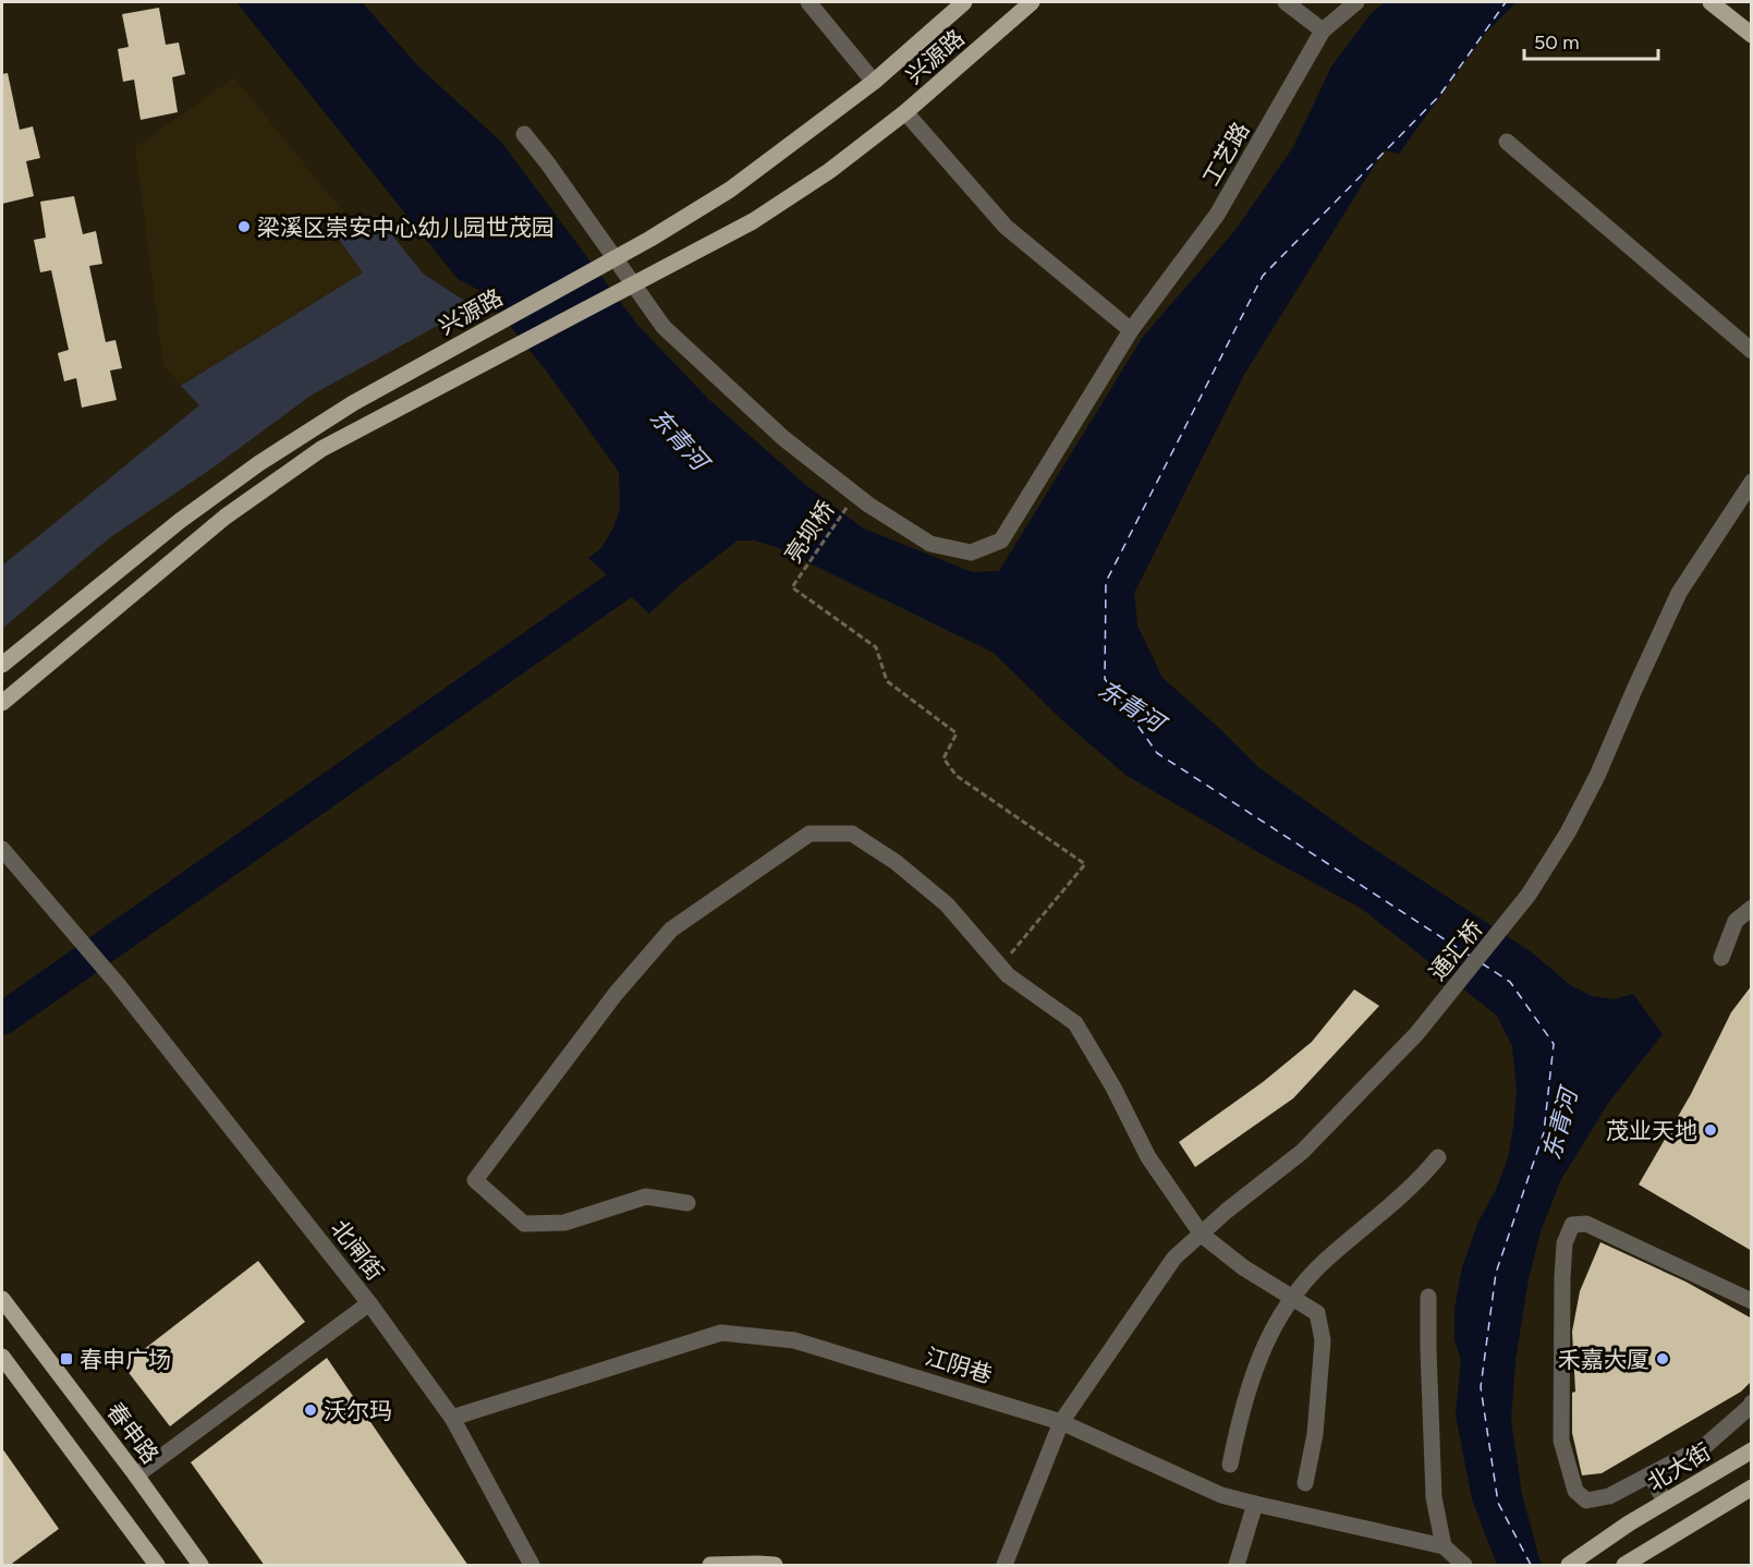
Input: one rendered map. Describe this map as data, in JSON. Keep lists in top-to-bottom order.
{
  "streets": {
    "main road": ["兴源路", "春申路", "北大街"],
    "street": [
      "工艺路",
      "通汇桥",
      "北闸街",
      "江阴巷"
    ],
    "path": ["亮坝桥"]
  },
  "crossings": [
    ["工艺路", "亮坝桥"],
    ["通汇桥", "江阴巷"],
    ["北闸街", "江阴巷"]
  ],
  "water": ["东青河"],
  "places": {
    "other": [
      "梁溪区崇安中心幼儿园世茂园",
      "茂业天地",
      "禾嘉大厦",
      "沃尔玛"
    ],
    "transit": ["春申广场"]
  },
  "scale_bar": "50 m"
}
